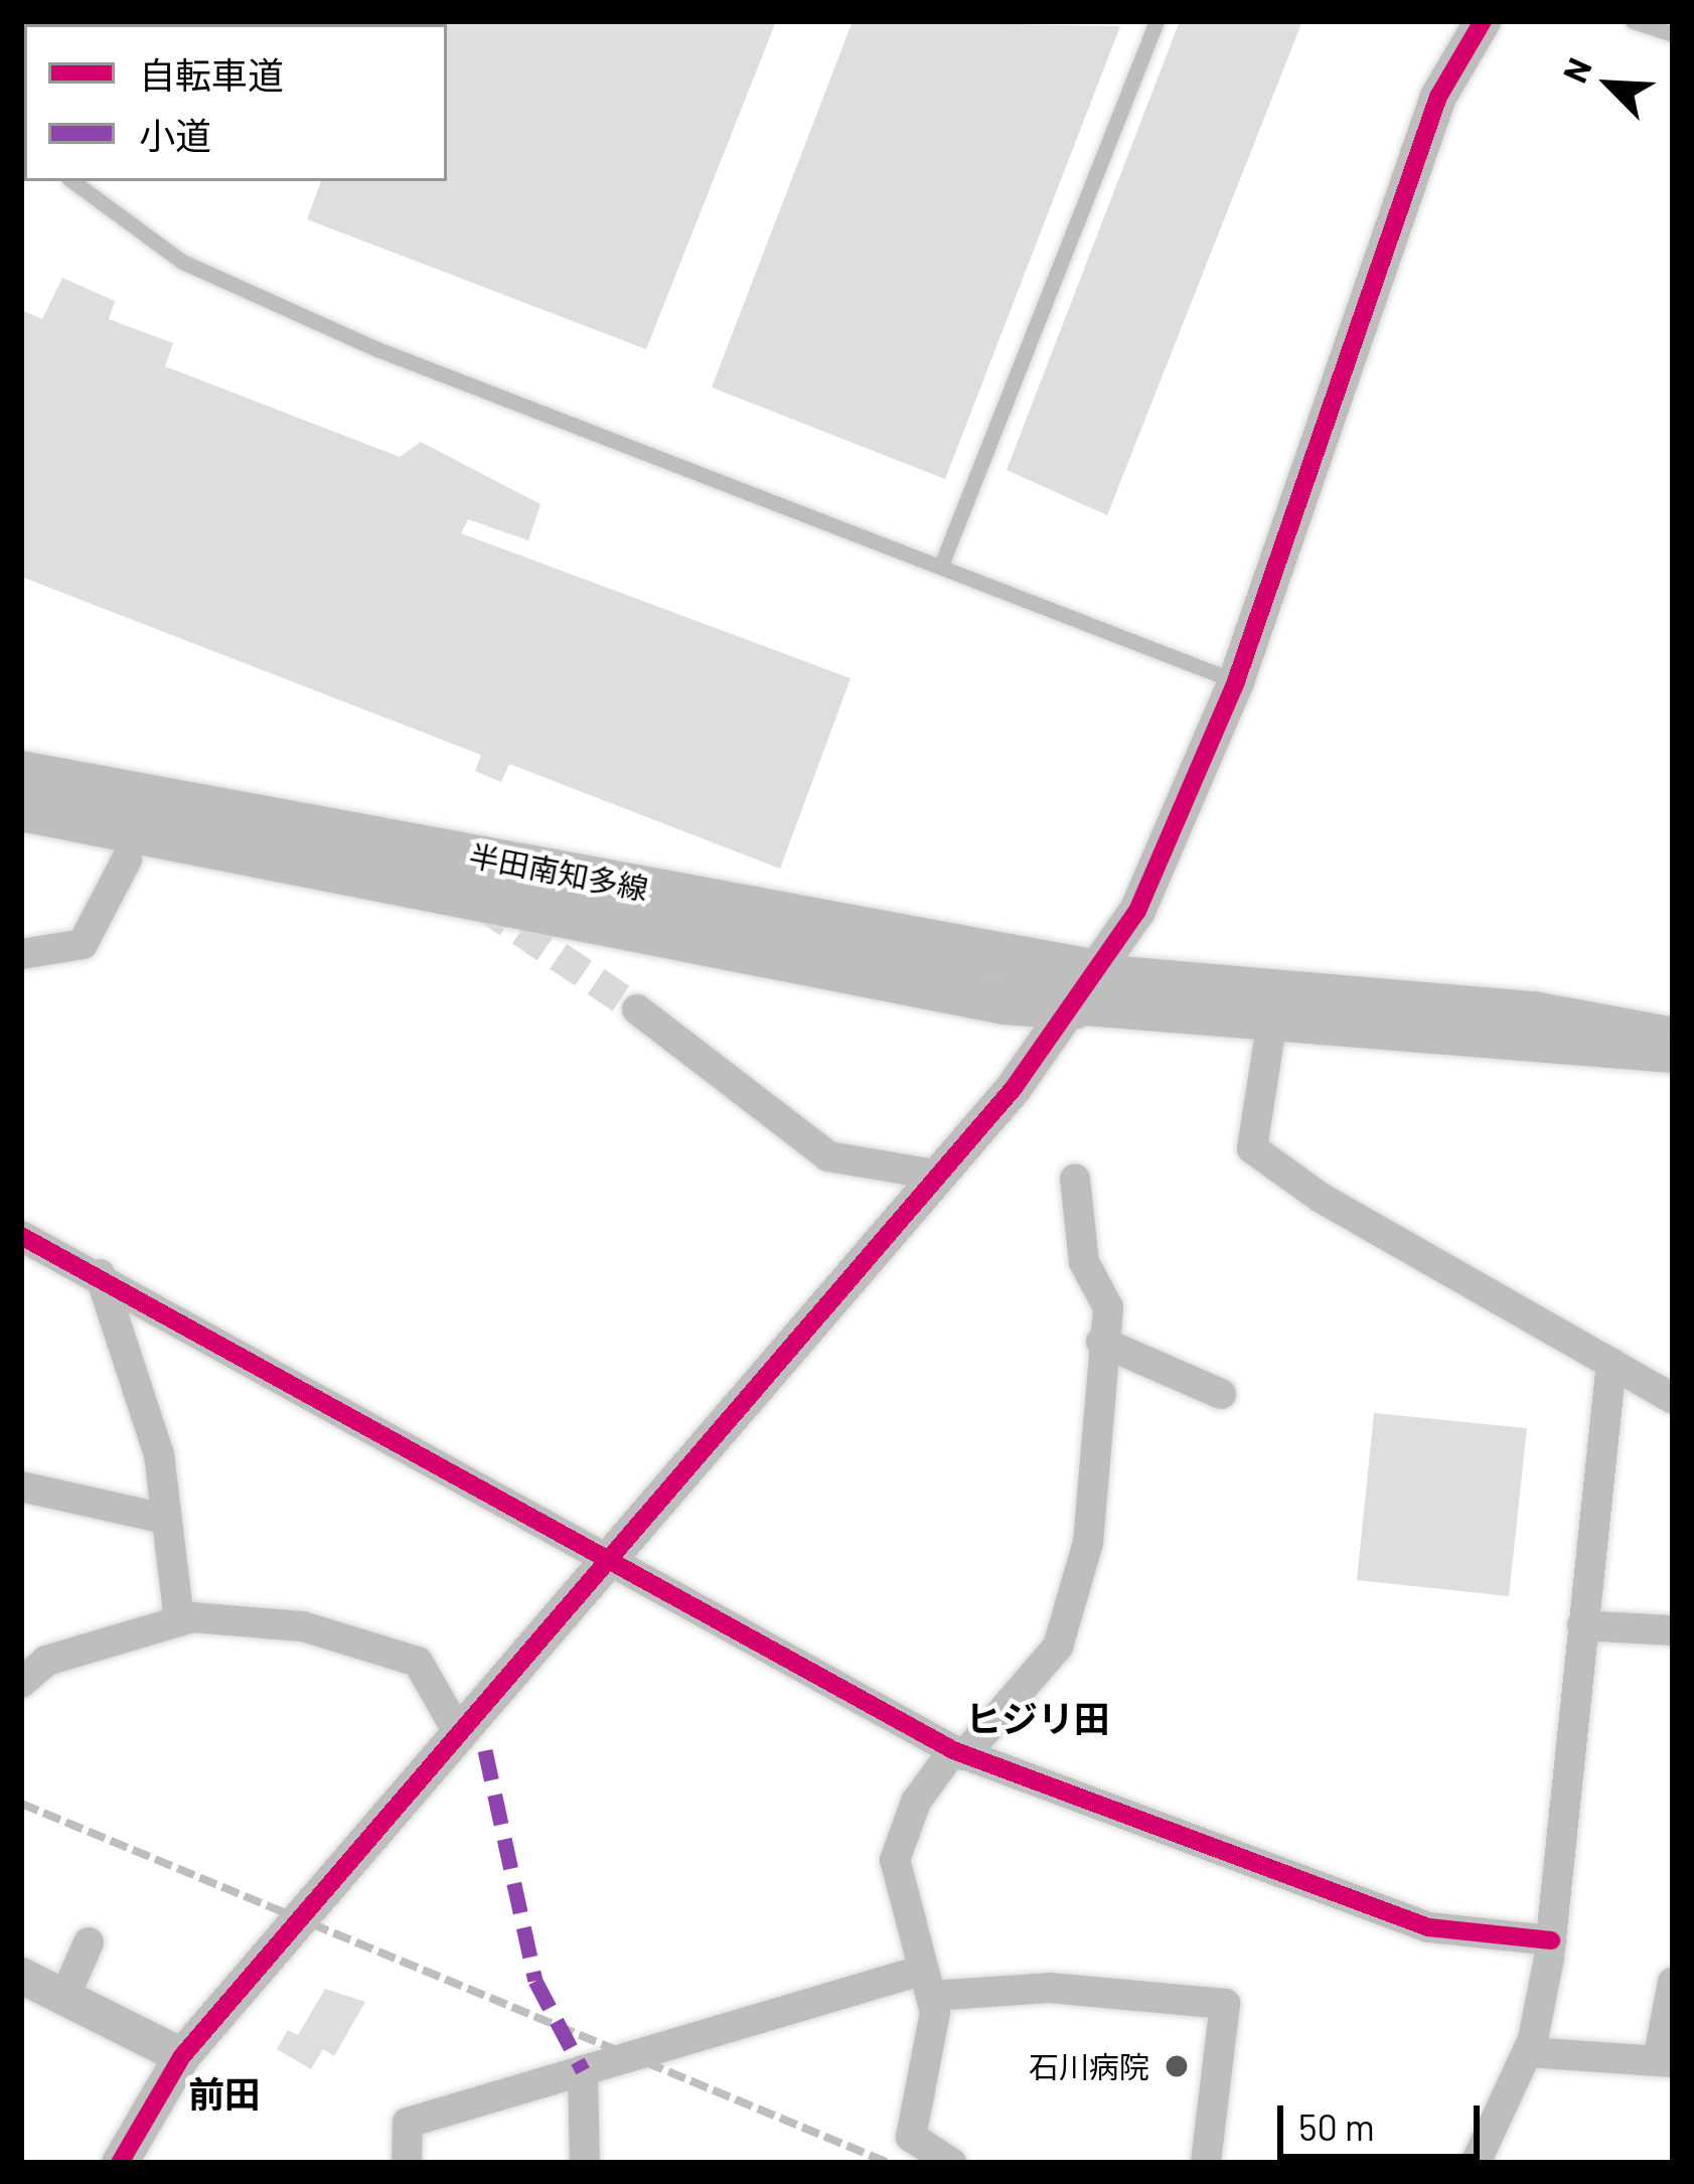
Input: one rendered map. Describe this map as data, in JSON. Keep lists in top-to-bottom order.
{
  "streets": {
    "main road": ["半田南知多線"]
  },
  "districts": ["ヒジリ田", "前田"],
  "places": ["石川病院"],
  "legend": ["自転車道", "小道"],
  "scale_bar": "50 m",
  "north": "top left"
}
